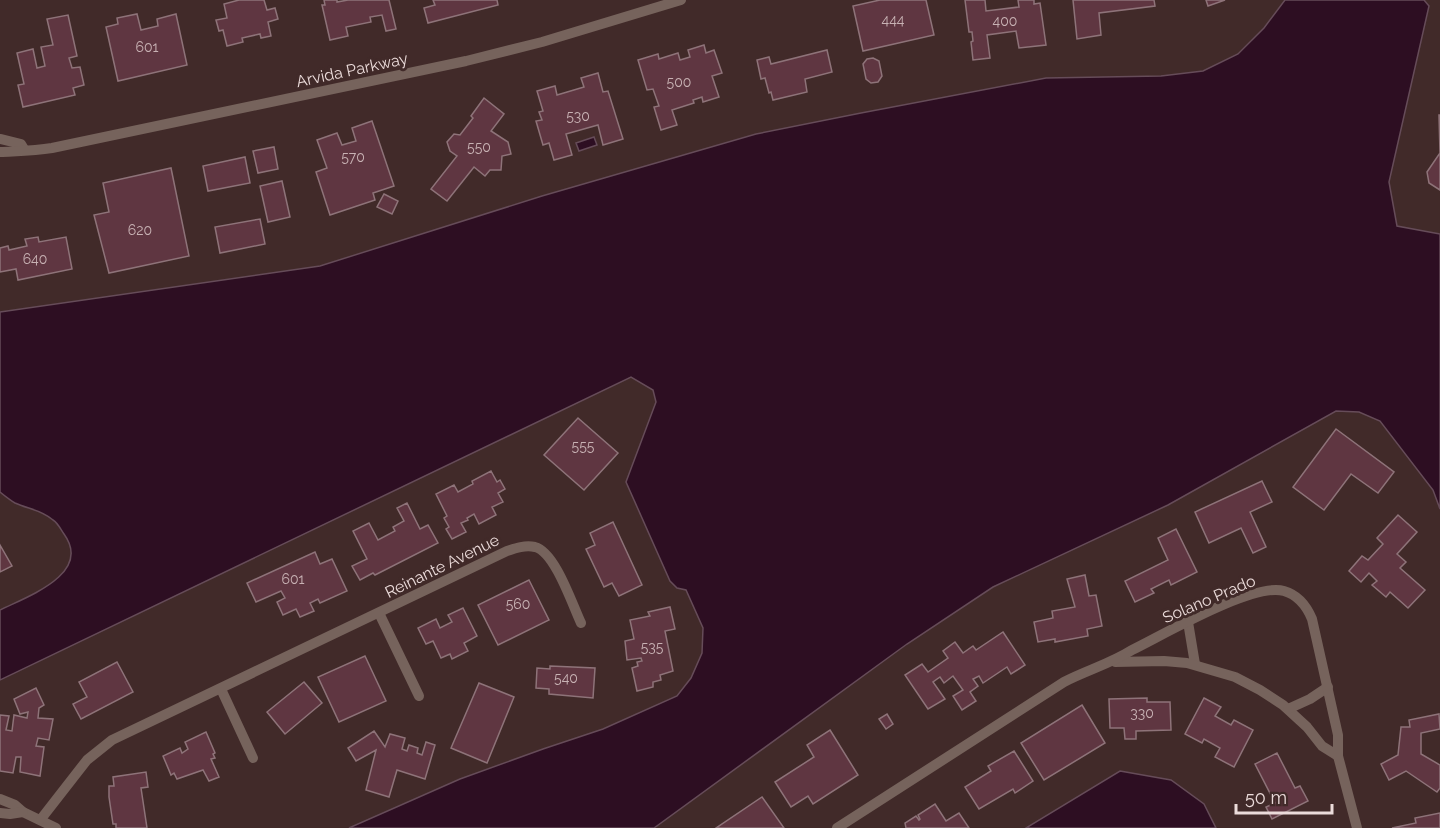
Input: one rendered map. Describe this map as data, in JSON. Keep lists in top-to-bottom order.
{
  "streets": {
    "street": ["Arvida Parkway", "Reinante Avenue", "Solano Prado"]
  },
  "house_numbers": [
    "444",
    "400",
    "601",
    "500",
    "530",
    "550",
    "570",
    "620",
    "640",
    "555",
    "601",
    "560",
    "535",
    "540",
    "330"
  ],
  "scale_bar": "50 m"
}
